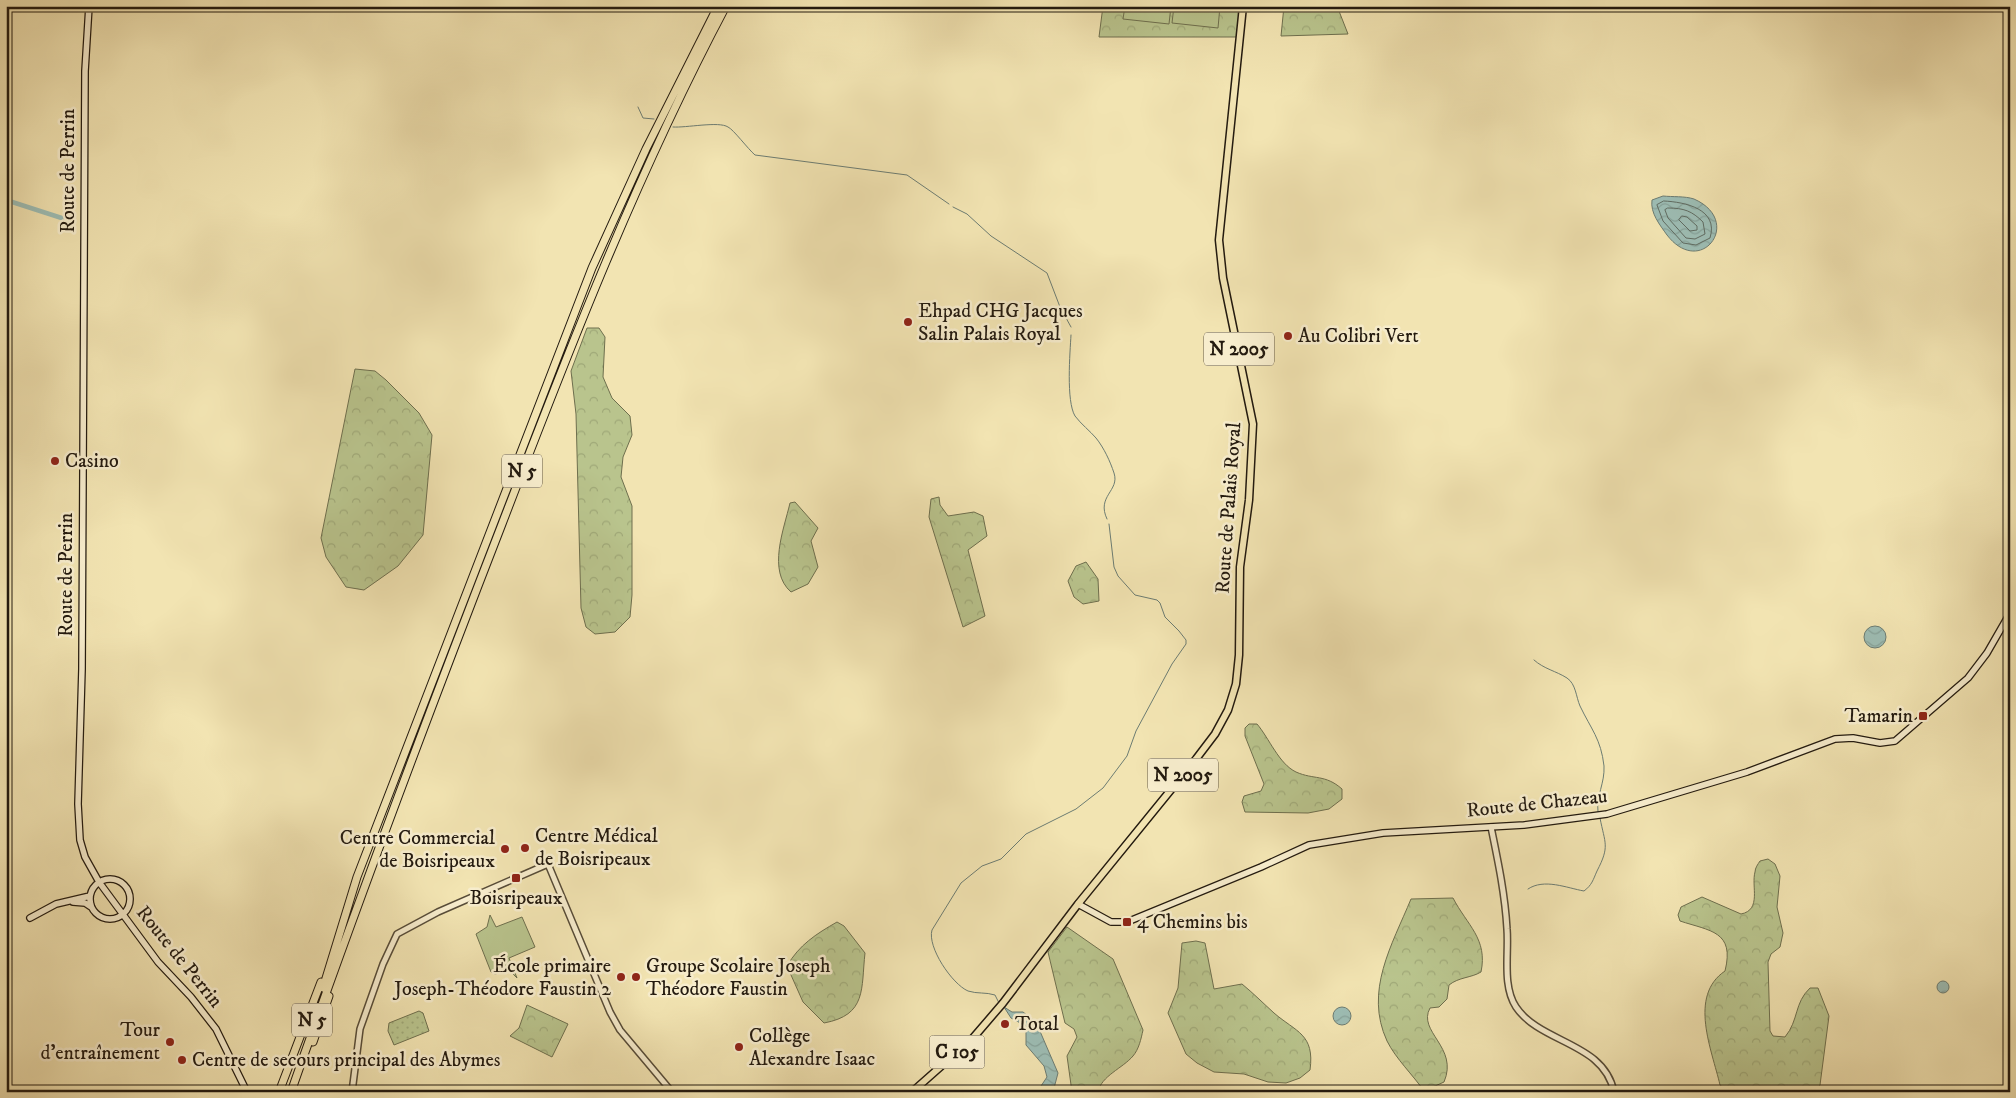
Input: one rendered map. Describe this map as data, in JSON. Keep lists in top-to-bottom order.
{
  "streets": {
    "highway": ["N 5"],
    "main road": [
      "Route de Perrin",
      "N 2005",
      "Route de Palais Royal",
      "Route de Chazeau",
      "C 105"
    ]
  },
  "crossings": [
    ["N 2005", "Route de Palais Royal"],
    ["N 2005", "Route de Chazeau"],
    ["N 2005", "C 105"],
    ["Route de Palais Royal", "Route de Chazeau"]
  ],
  "places": {
    "other": [
      "Ehpad CHG Jacques Salin Palais Royal",
      "Au Colibri Vert",
      "Casino",
      "Centre Médical de Boisripeaux",
      "Centre Commercial de Boisripeaux",
      "École primaire Joseph-Théodore Faustin 2",
      "Groupe Scolaire Joseph Théodore Faustin",
      "Total",
      "Tour d’entraînement",
      "Collège Alexandre Isaac",
      "Centre de secours principal des Abymes"
    ],
    "transit": ["Tamarin", "Boisripeaux", "4 Chemins bis"]
  }
}
